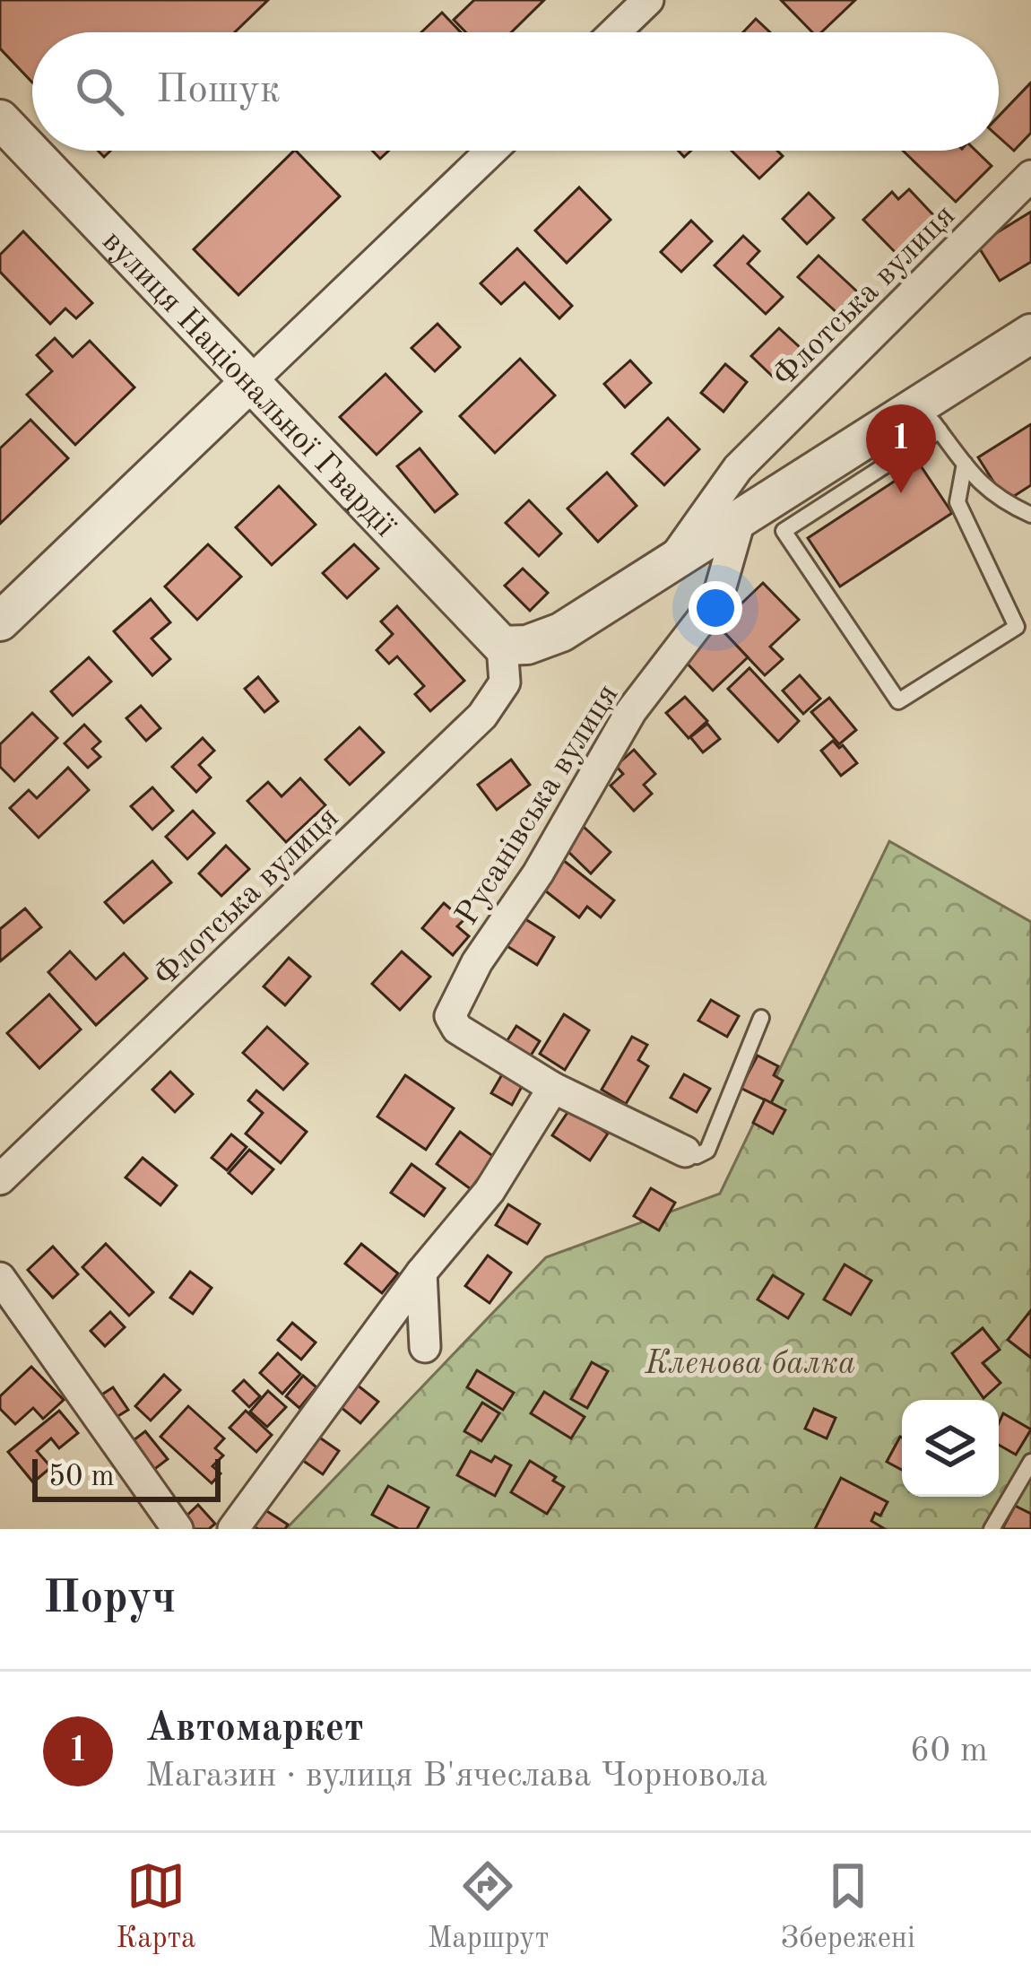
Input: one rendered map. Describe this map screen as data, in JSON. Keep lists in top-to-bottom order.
{
  "streets": {
    "street": ["Флотська вулиця", "вулиця Національної Гвардії", "Русанівська вулиця"]
  },
  "crossings": [
    ["Флотська вулиця", "вулиця Національної Гвардії"]
  ],
  "parks": ["Кленова балка"],
  "scale_bar": "50 m",
  "page": {
    "search": "Пошук",
    "pins": "1",
    "scale": "50 m",
    "heading": "Поруч",
    "list": [
      {
        "mark": "1",
        "name": "Автомаркет",
        "note": "Магазин · вулиця В'ячеслава Чорновола",
        "value": "60 m"
      }
    ],
    "nav": ["Карта", "Маршрут", "Збережені"]
  }
}
